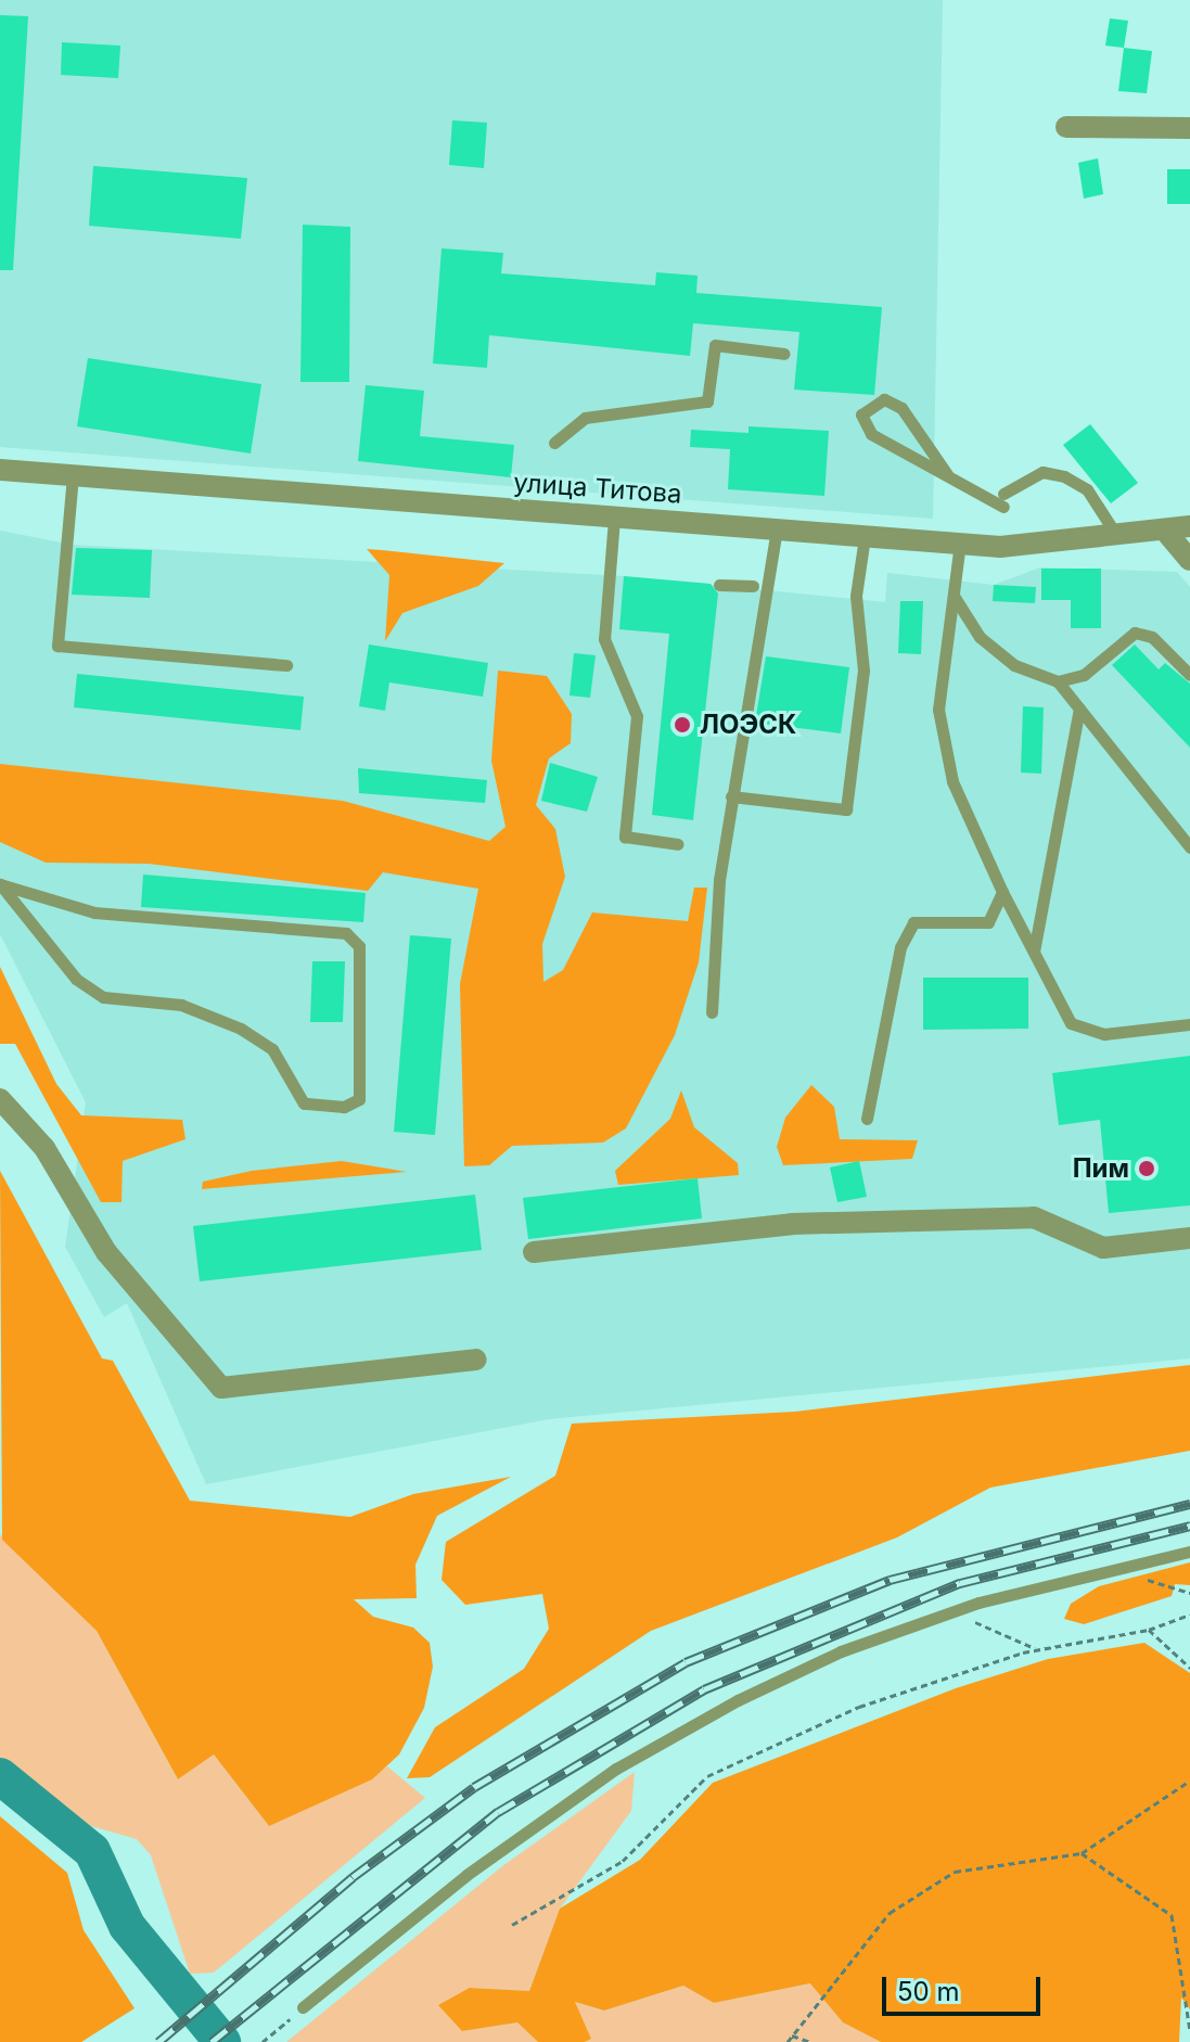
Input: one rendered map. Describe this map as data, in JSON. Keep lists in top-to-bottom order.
{
  "streets": {
    "street": ["улица Титова"]
  },
  "places": ["ЛОЭСК", "Пим"],
  "scale_bar": "50 m"
}
